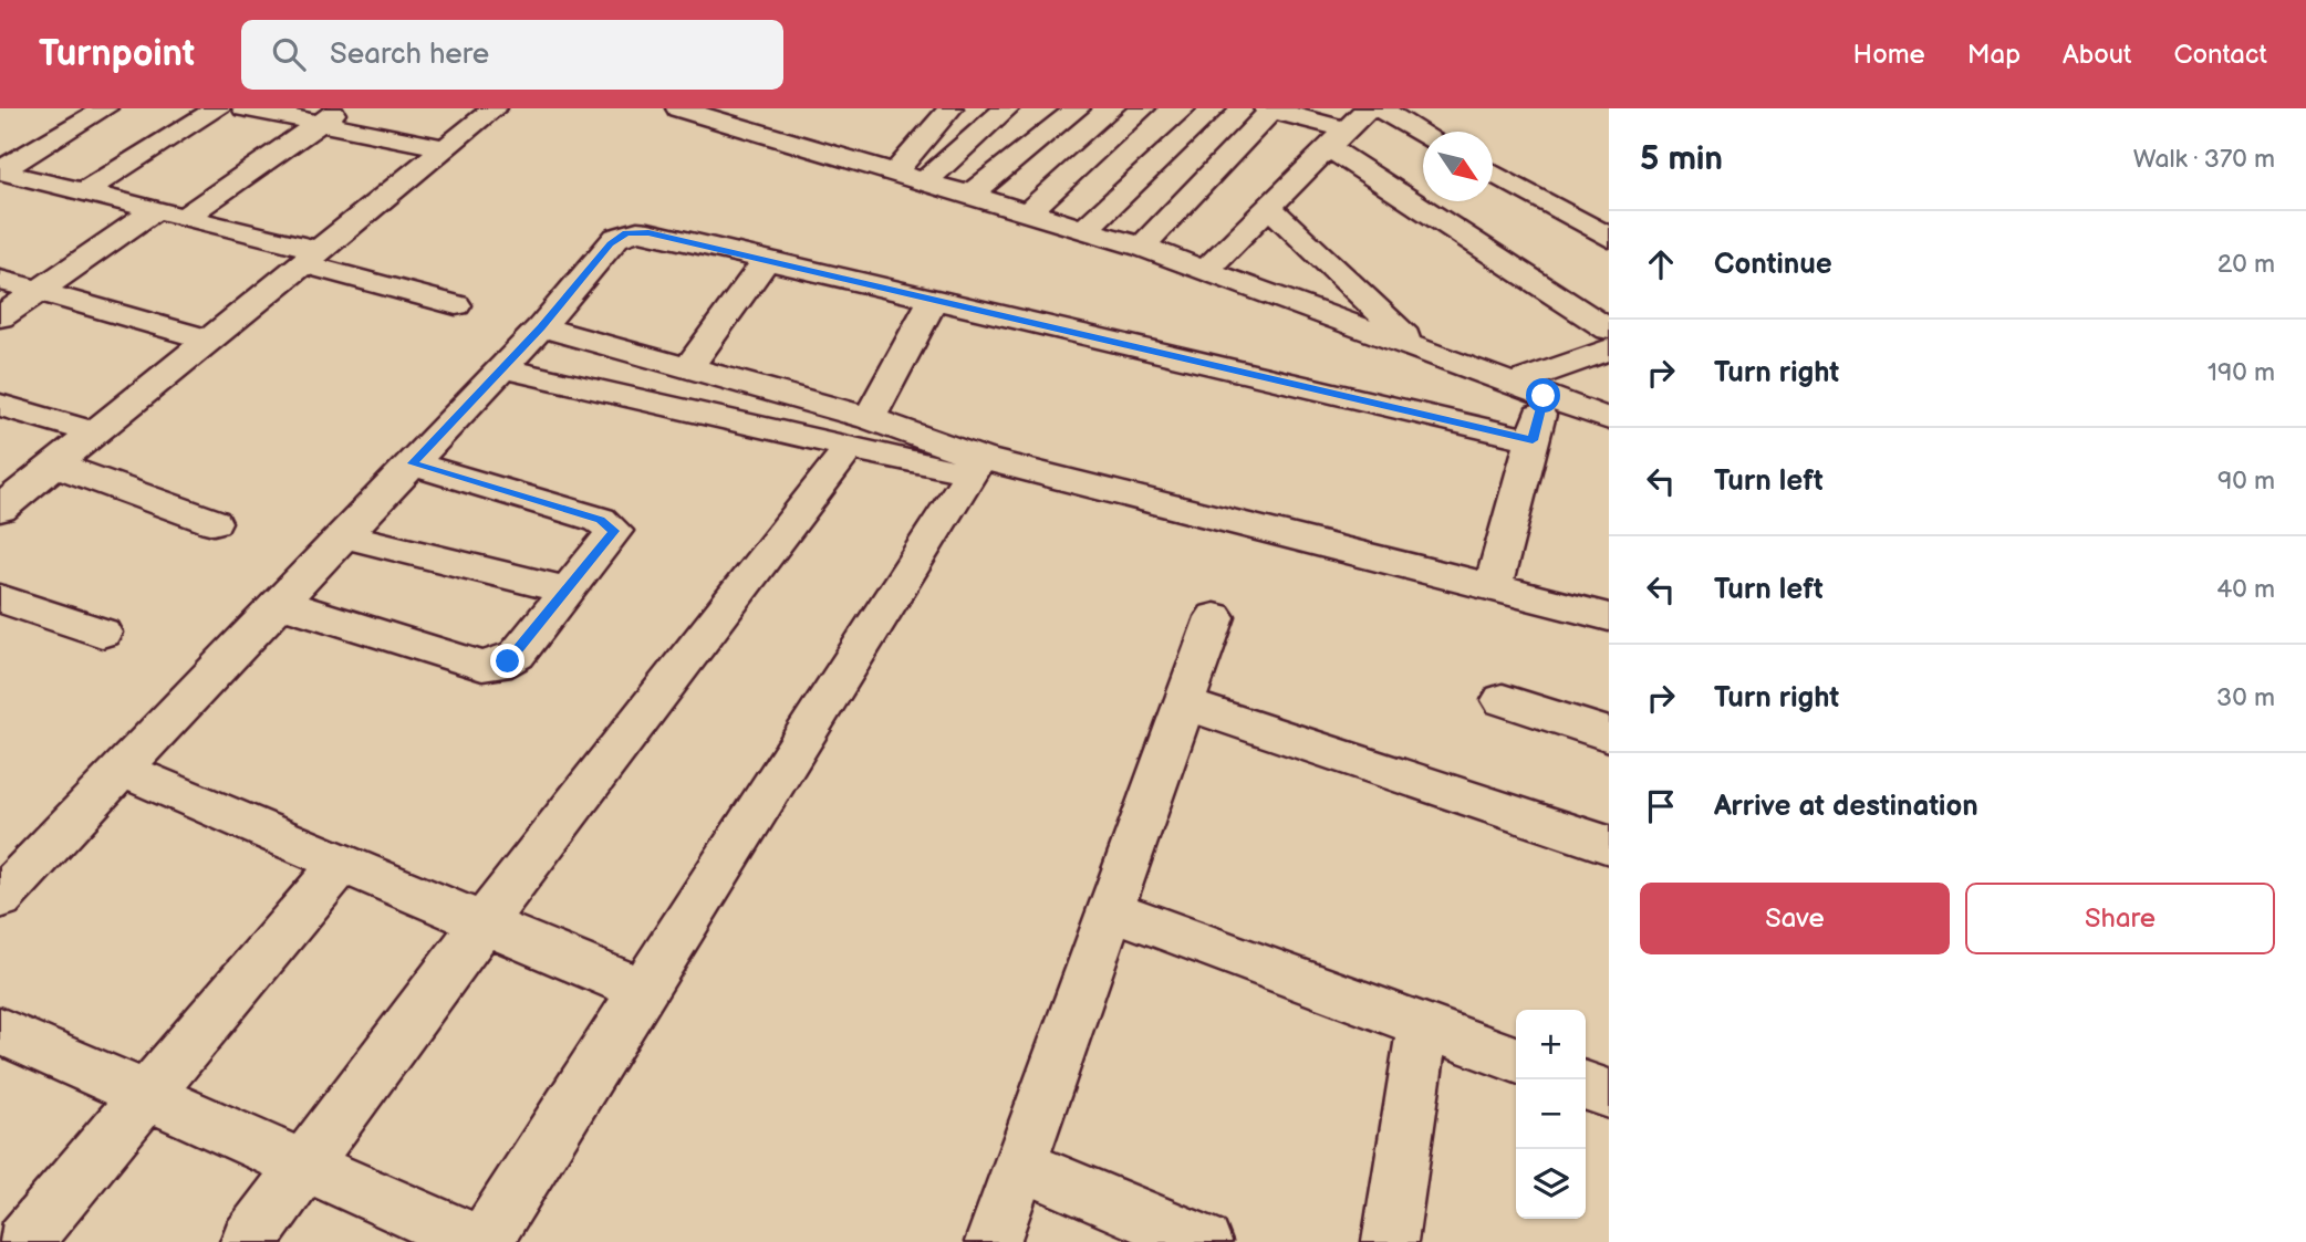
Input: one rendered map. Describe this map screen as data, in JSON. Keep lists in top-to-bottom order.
{
  "north": "bottom right",
  "page": {
    "header": "Turnpoint",
    "search": "Search here",
    "nav": [
      "Home",
      "Map",
      "About",
      "Contact"
    ],
    "heading": ["5 min", "Walk · 370 m"],
    "list": [
      ["Continue", "20 m"],
      ["Turn right", "190 m"],
      ["Turn left", "90 m"],
      ["Turn left", "40 m"],
      ["Turn right", "30 m"],
      "Arrive at destination"
    ],
    "buttons": ["Save", "Share"],
    "map_buttons": ["+", "−"]
  }
}
